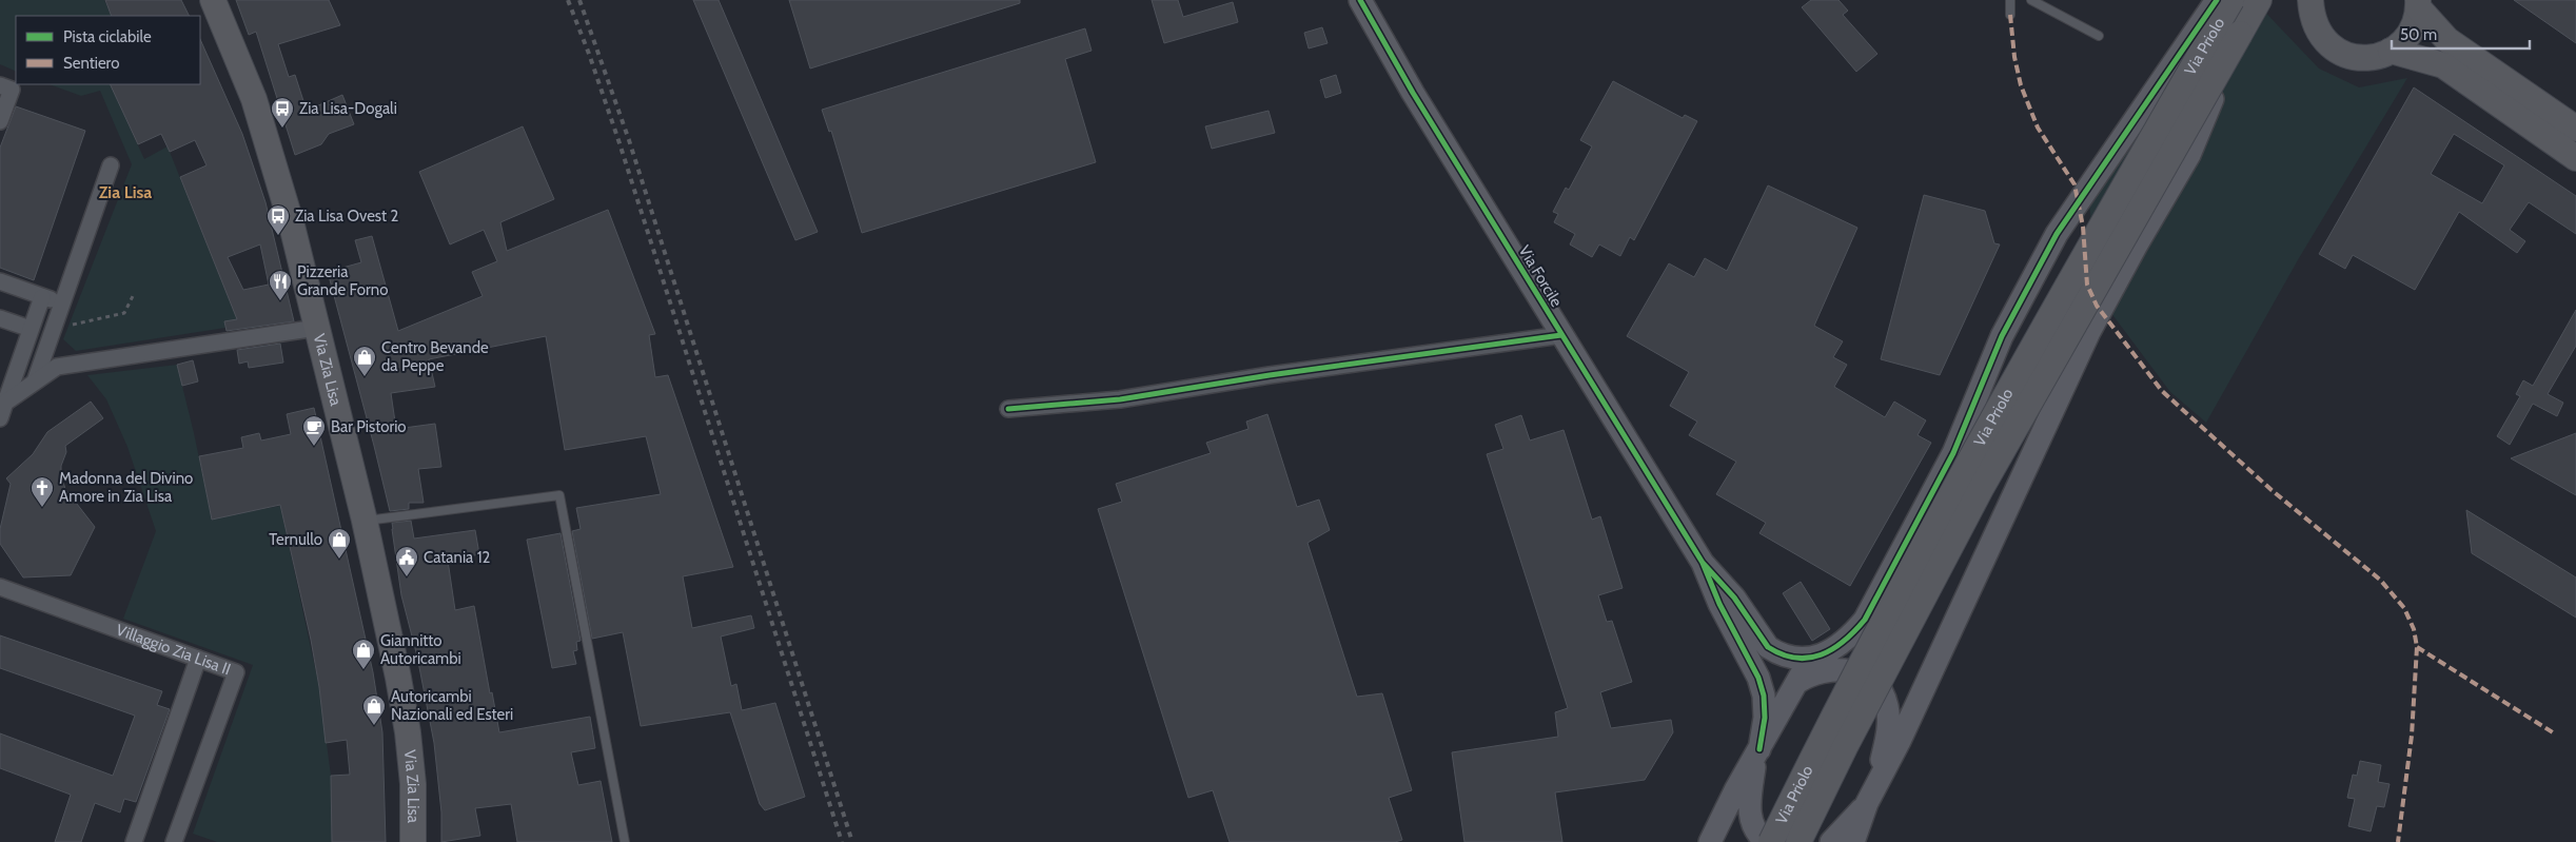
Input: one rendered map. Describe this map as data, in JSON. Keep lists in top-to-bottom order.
{
  "streets": {
    "main road": ["Via Priolo", "Via Zia Lisa"],
    "street": ["Via Forcile", "Villaggio Zia Lisa II"]
  },
  "districts": ["Zia Lisa"],
  "places": {
    "bus stop": ["Zia Lisa-Dogali", "Zia Lisa Ovest 2"],
    "restaurant": ["Pizzeria Grande Forno"],
    "shop": [
      "Centro Bevande da Peppe",
      "Ternullo",
      "Giannitto Autoricambi",
      "Autoricambi Nazionali ed Esteri"
    ],
    "cafe": ["Bar Pistorio"],
    "church": ["Madonna del Divino Amore in Zia Lisa"],
    "public building": ["Catania 12"]
  },
  "legend": ["Pista ciclabile", "Sentiero"],
  "scale_bar": "50 m"
}
